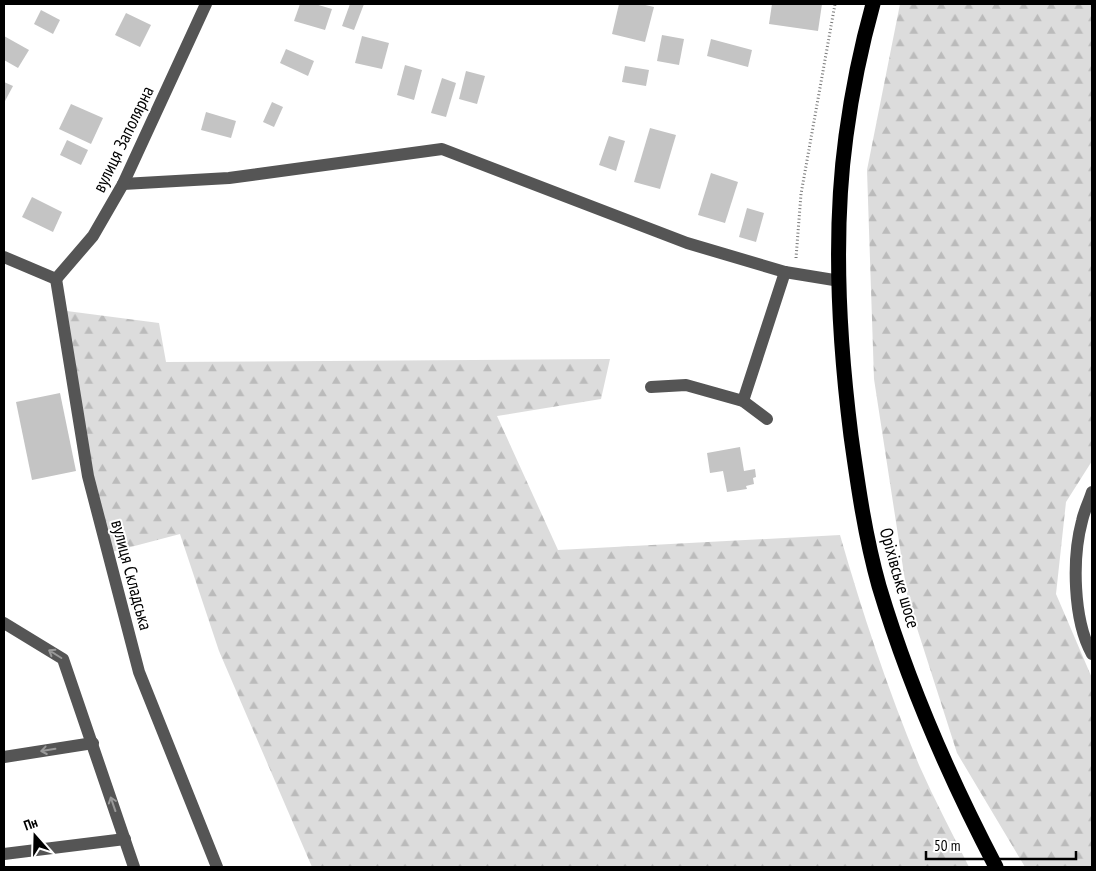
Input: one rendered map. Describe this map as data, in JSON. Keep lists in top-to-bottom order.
{
  "streets": {
    "highway": ["Оріхівське шосе"],
    "street": ["вулиця Заполярна", "вулиця Складська"]
  },
  "crossings": [
    ["вулиця Заполярна", "вулиця Складська"]
  ],
  "scale_bar": "50 m",
  "north": "top"
}
